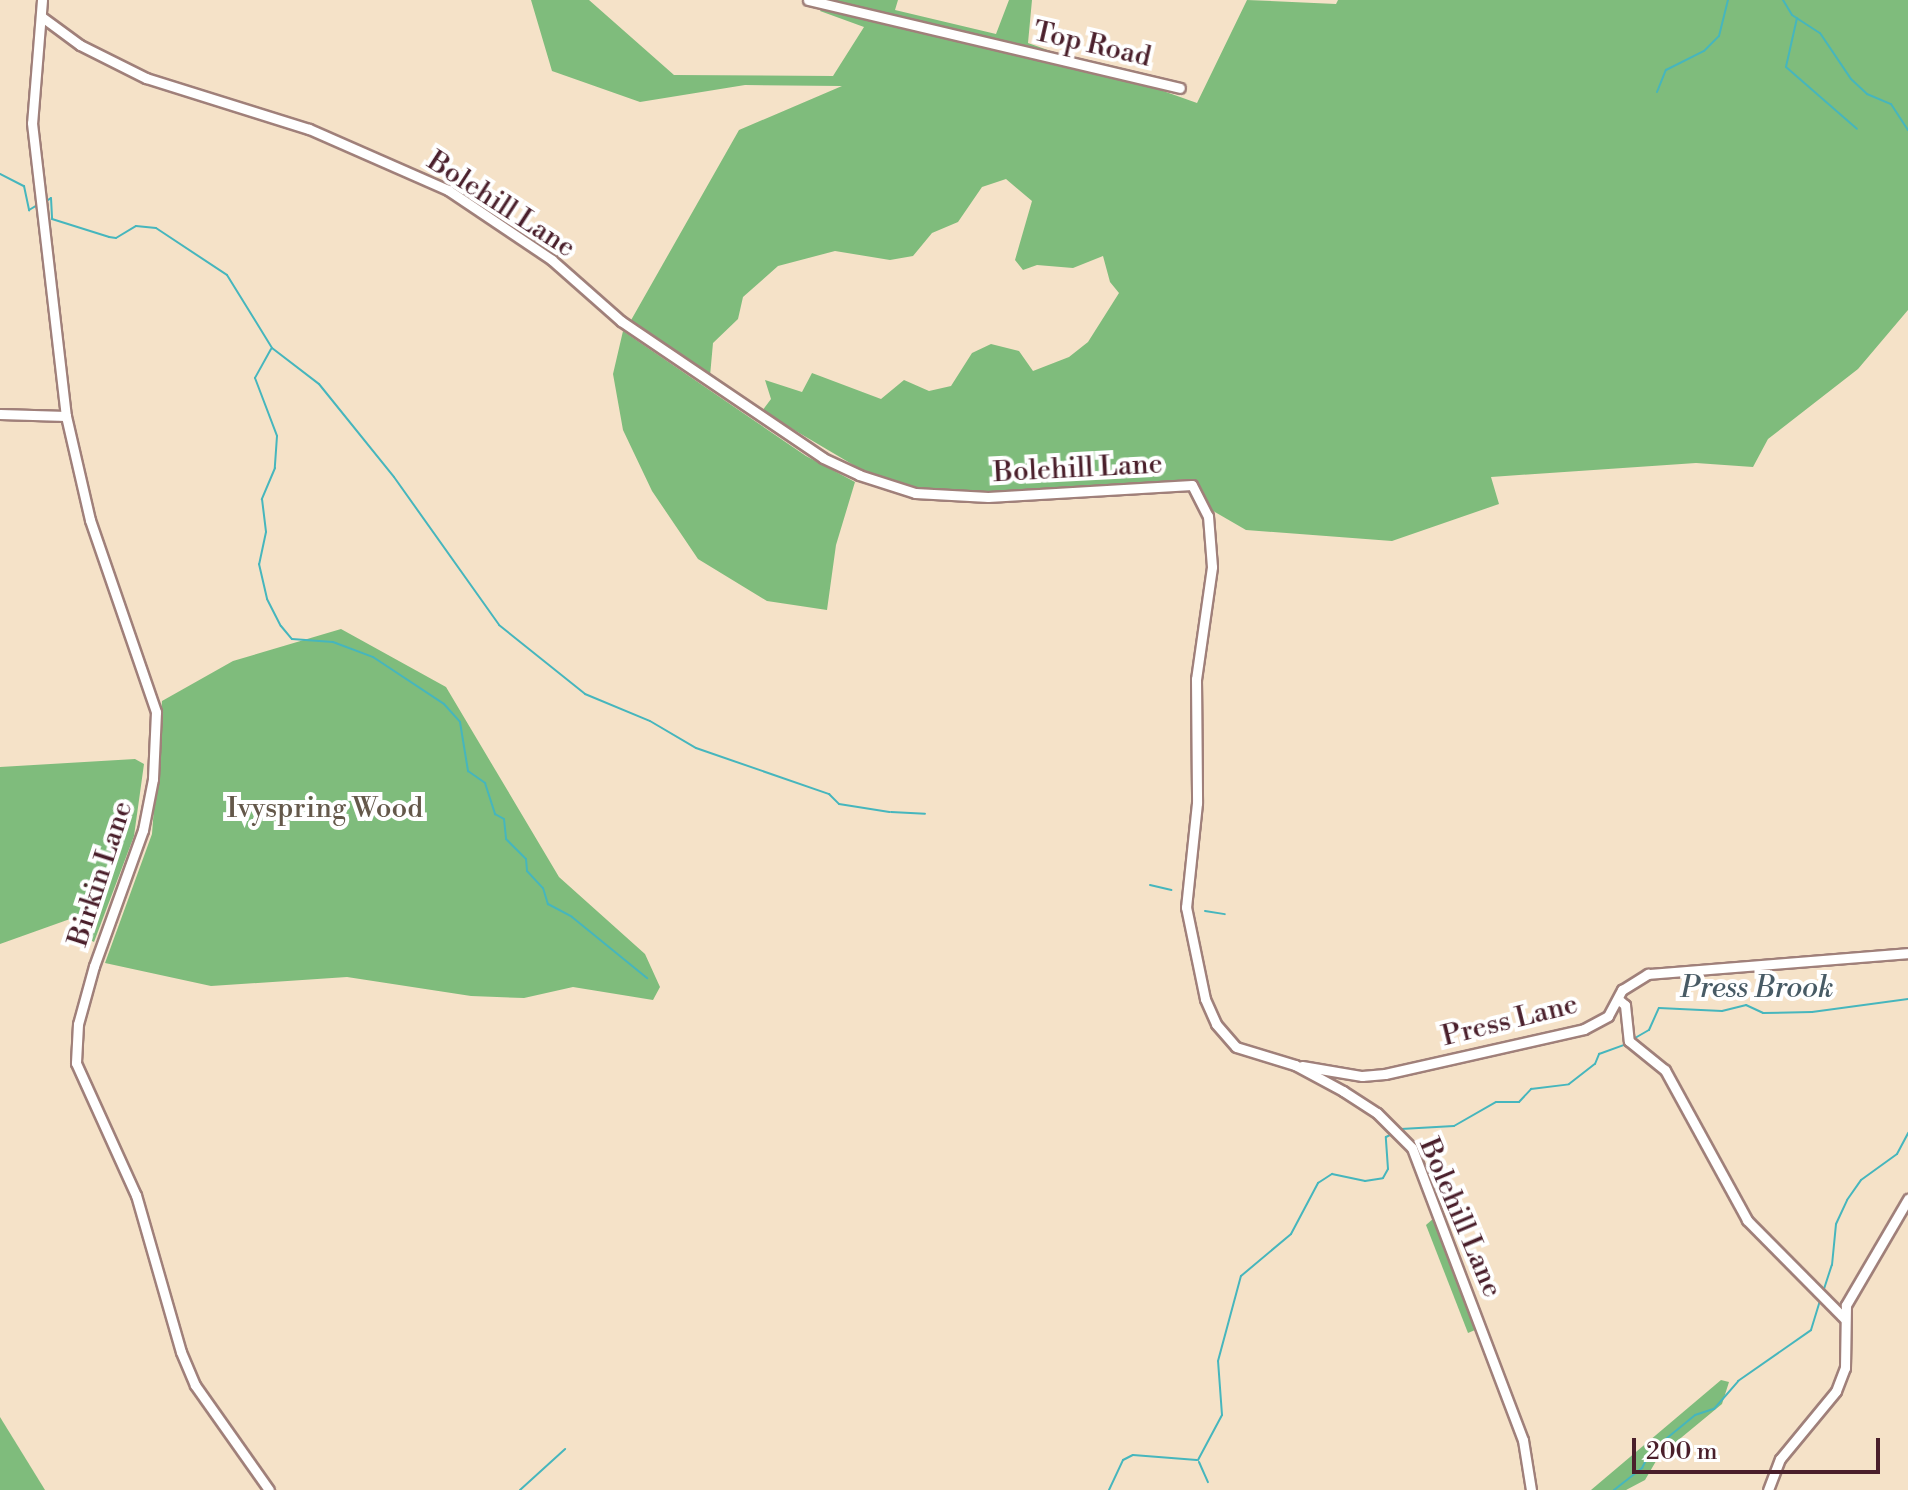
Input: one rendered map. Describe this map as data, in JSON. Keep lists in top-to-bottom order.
{
  "streets": {
    "street": [
      "Top Road",
      "Bolehill Lane",
      "Birkin Lane",
      "Press Lane"
    ]
  },
  "crossings": [
    ["Bolehill Lane", "Birkin Lane"],
    ["Bolehill Lane", "Press Lane"]
  ],
  "water": ["Press Brook"],
  "parks": ["Ivyspring Wood"],
  "scale_bar": "200 m"
}
